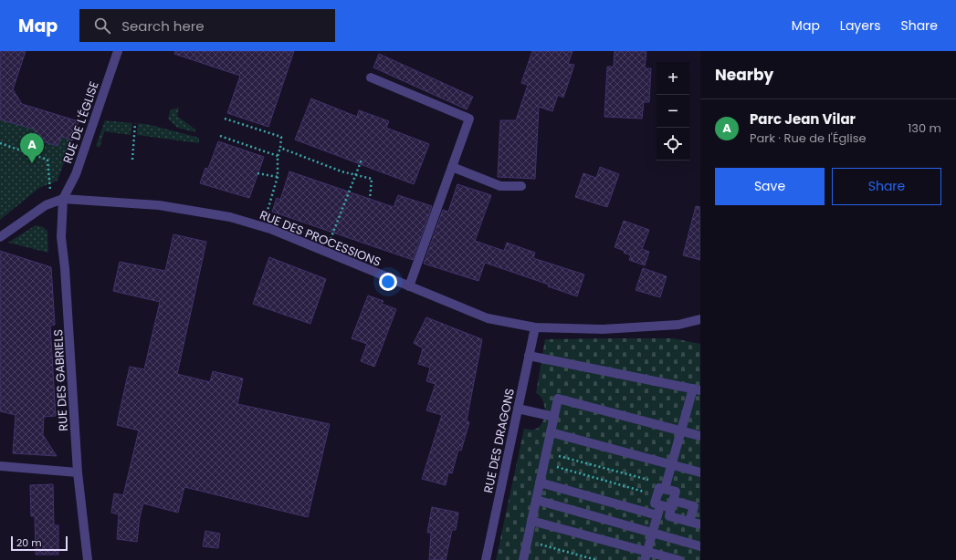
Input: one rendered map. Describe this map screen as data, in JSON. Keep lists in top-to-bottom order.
{
  "streets": {
    "street": [
      "RUE DE L'ÉGLISE",
      "RUE DES PROCESSIONS",
      "RUE DES GABRIELS",
      "RUE DES DRAGONS"
    ]
  },
  "crossings": [
    ["RUE DE L'ÉGLISE", "RUE DES PROCESSIONS"],
    ["RUE DE L'ÉGLISE", "RUE DES GABRIELS"],
    ["RUE DES PROCESSIONS", "RUE DES GABRIELS"],
    ["RUE DES PROCESSIONS", "RUE DES DRAGONS"]
  ],
  "scale_bar": "20 m",
  "page": {
    "header": "Map",
    "search": "Search here",
    "nav": ["Map", "Layers", "Share"],
    "heading": "Nearby",
    "map_buttons": ["+", "−"],
    "list": [
      {
        "mark": "A",
        "name": "Parc Jean Vilar",
        "note": "Park · Rue de l'Église",
        "value": "130 m"
      }
    ],
    "pins": "A",
    "buttons": ["Save", "Share"],
    "scale": "20 m"
  }
}
